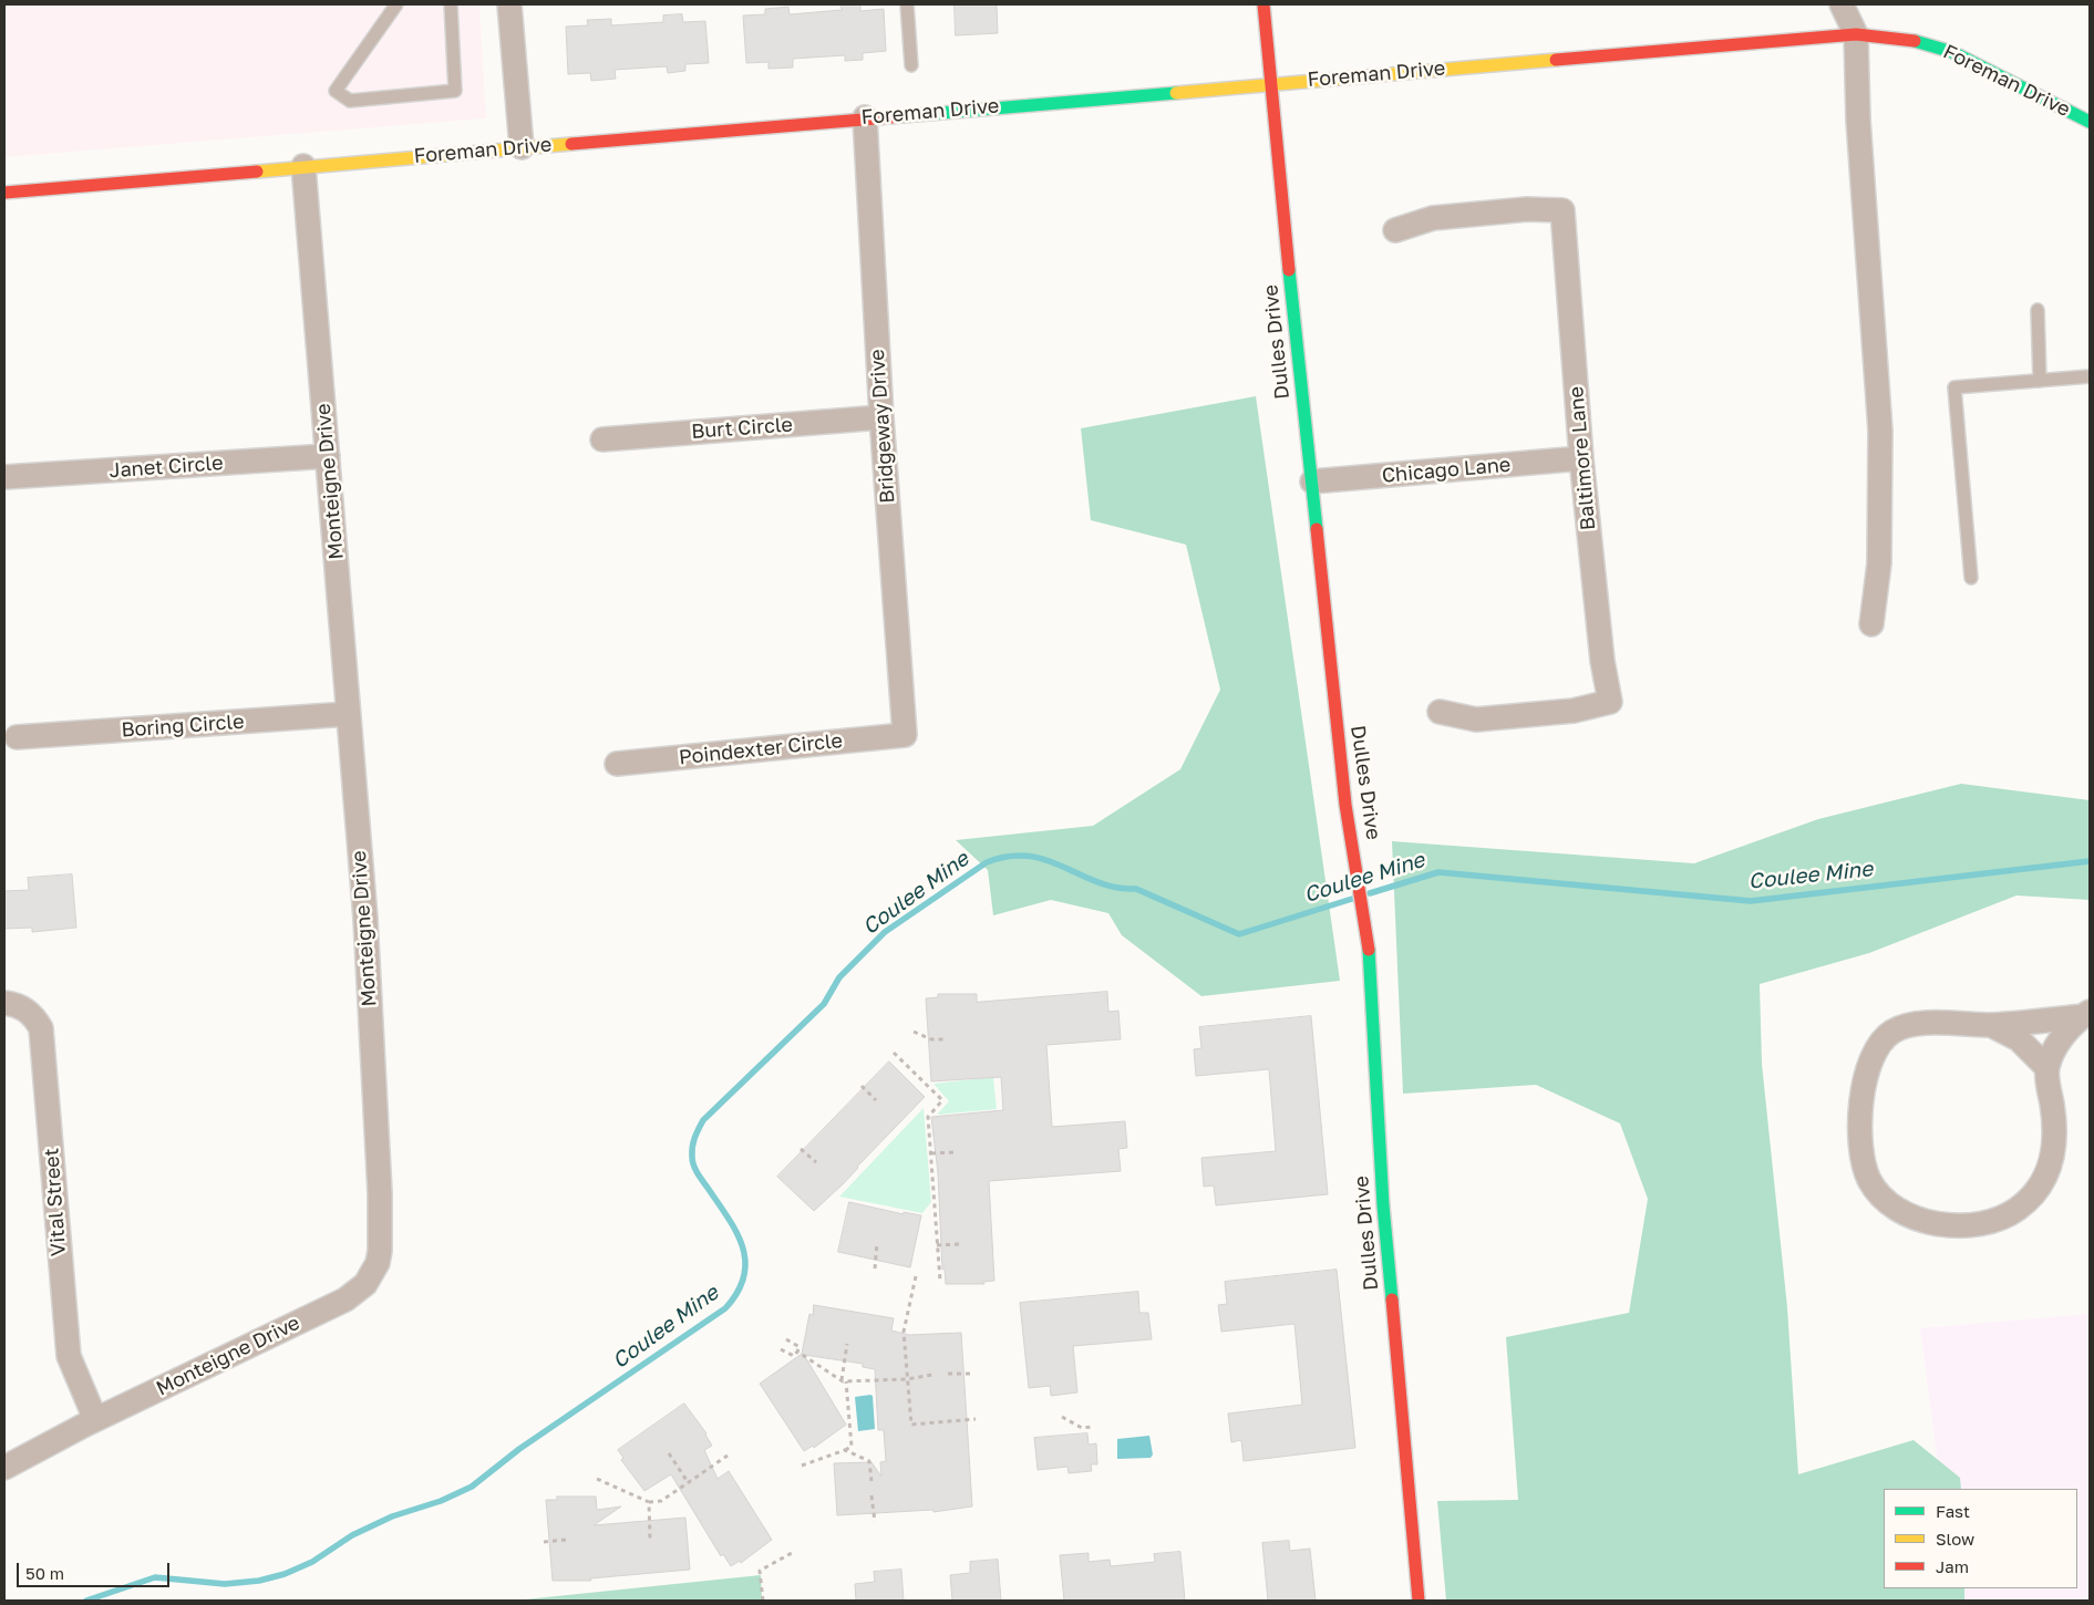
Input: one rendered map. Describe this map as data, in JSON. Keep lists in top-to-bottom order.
{
  "streets": {
    "street": [
      "Foreman Drive",
      "Dulles Drive",
      "Bridgeway Drive",
      "Burt Circle",
      "Baltimore Lane",
      "Janet Circle",
      "Chicago Lane",
      "Monteigne Drive",
      "Boring Circle",
      "Poindexter Circle",
      "Vital Street"
    ]
  },
  "crossings": [
    ["Foreman Drive", "Dulles Drive"],
    ["Foreman Drive", "Bridgeway Drive"],
    ["Foreman Drive", "Monteigne Drive"],
    ["Dulles Drive", "Chicago Lane"],
    ["Bridgeway Drive", "Burt Circle"],
    ["Bridgeway Drive", "Poindexter Circle"],
    ["Baltimore Lane", "Chicago Lane"],
    ["Janet Circle", "Monteigne Drive"],
    ["Monteigne Drive", "Boring Circle"],
    ["Monteigne Drive", "Vital Street"]
  ],
  "water": ["Coulee Mine"],
  "legend": ["Fast", "Slow", "Jam"],
  "scale_bar": "50 m"
}
